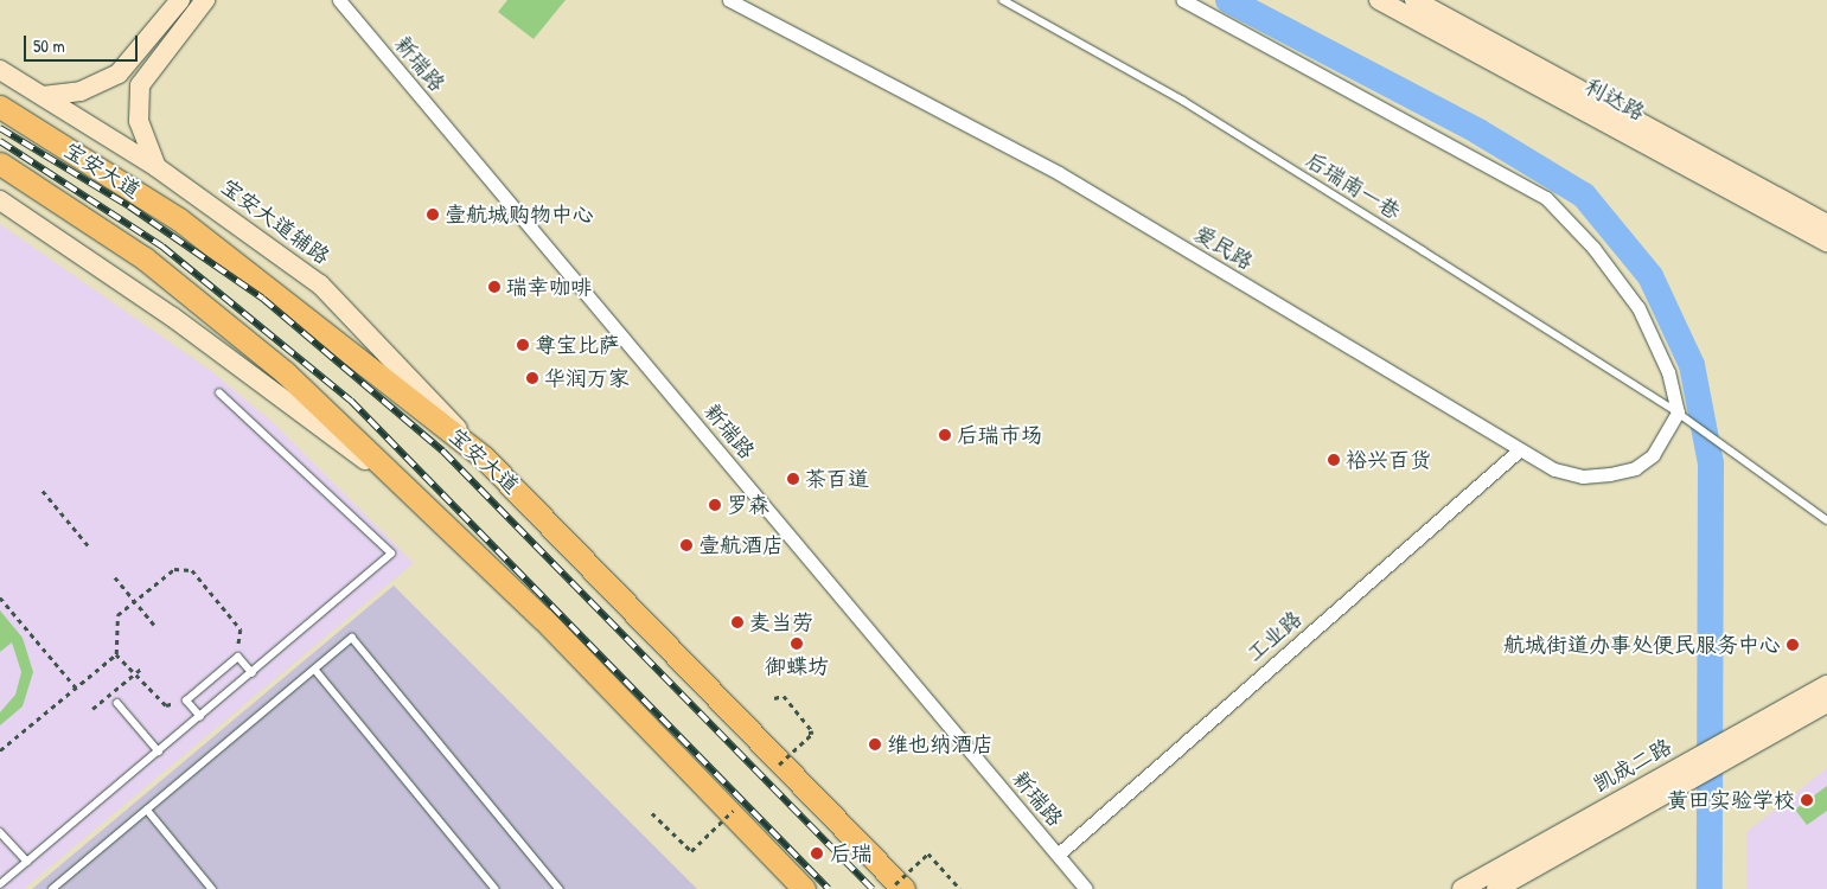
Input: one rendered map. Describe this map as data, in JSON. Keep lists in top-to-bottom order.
{
  "streets": {
    "main road": ["宝安大道"],
    "street": [
      "新瑞路",
      "利达路",
      "宝安大道辅路",
      "爱民路",
      "工业路",
      "凯成二路"
    ],
    "lane": ["后瑞南一巷"]
  },
  "crossings": [
    ["新瑞路", "工业路"],
    ["宝安大道", "宝安大道辅路"],
    ["后瑞南一巷", "爱民路"],
    ["爱民路", "工业路"]
  ],
  "places": [
    "壹航城购物中心",
    "瑞幸咖啡",
    "尊宝比萨",
    "华润万家",
    "后瑞市场",
    "裕兴百货",
    "茶百道",
    "罗森",
    "壹航酒店",
    "麦当劳",
    "御蝶坊",
    "航城街道办事处便民服务中心",
    "维也纳酒店",
    "黄田实验学校",
    "后瑞"
  ],
  "scale_bar": "50 m"
}
